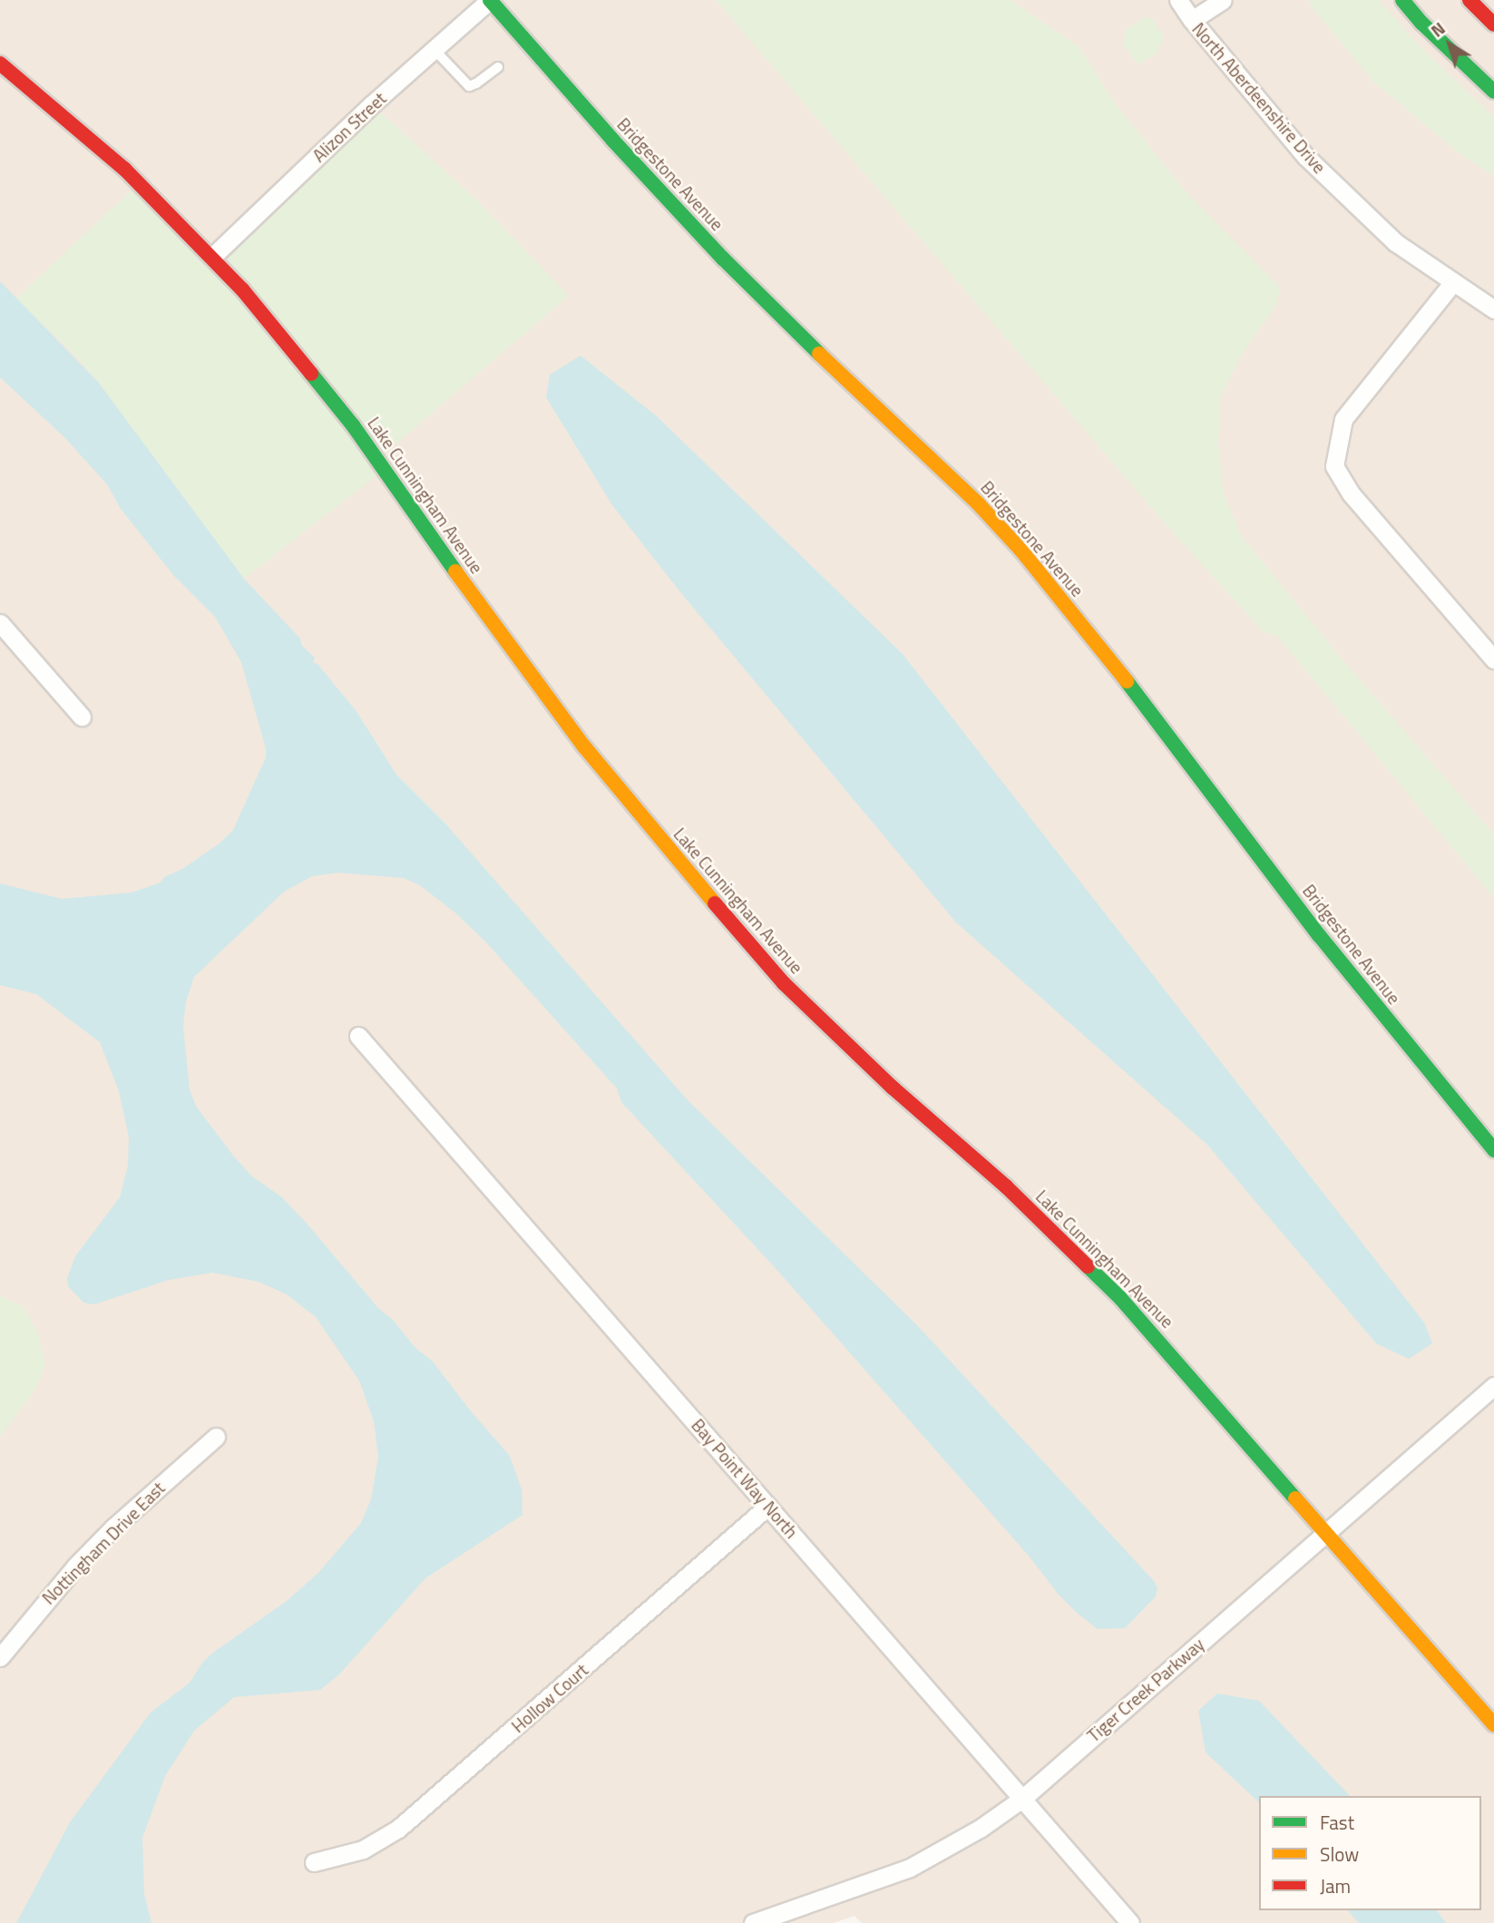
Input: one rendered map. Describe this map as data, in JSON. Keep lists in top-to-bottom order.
{
  "streets": {
    "street": [
      "North Aberdeenshire Drive",
      "Alizon Street",
      "Bridgestone Avenue",
      "Lake Cunningham Avenue",
      "Bay Point Way North",
      "Nottingham Drive East",
      "Tiger Creek Parkway",
      "Hollow Court"
    ]
  },
  "crossings": [
    ["Alizon Street", "Bridgestone Avenue"],
    ["Alizon Street", "Lake Cunningham Avenue"],
    ["Lake Cunningham Avenue", "Tiger Creek Parkway"],
    ["Bay Point Way North", "Tiger Creek Parkway"],
    ["Bay Point Way North", "Hollow Court"]
  ],
  "legend": ["Fast", "Slow", "Jam"],
  "north": "top left"
}
